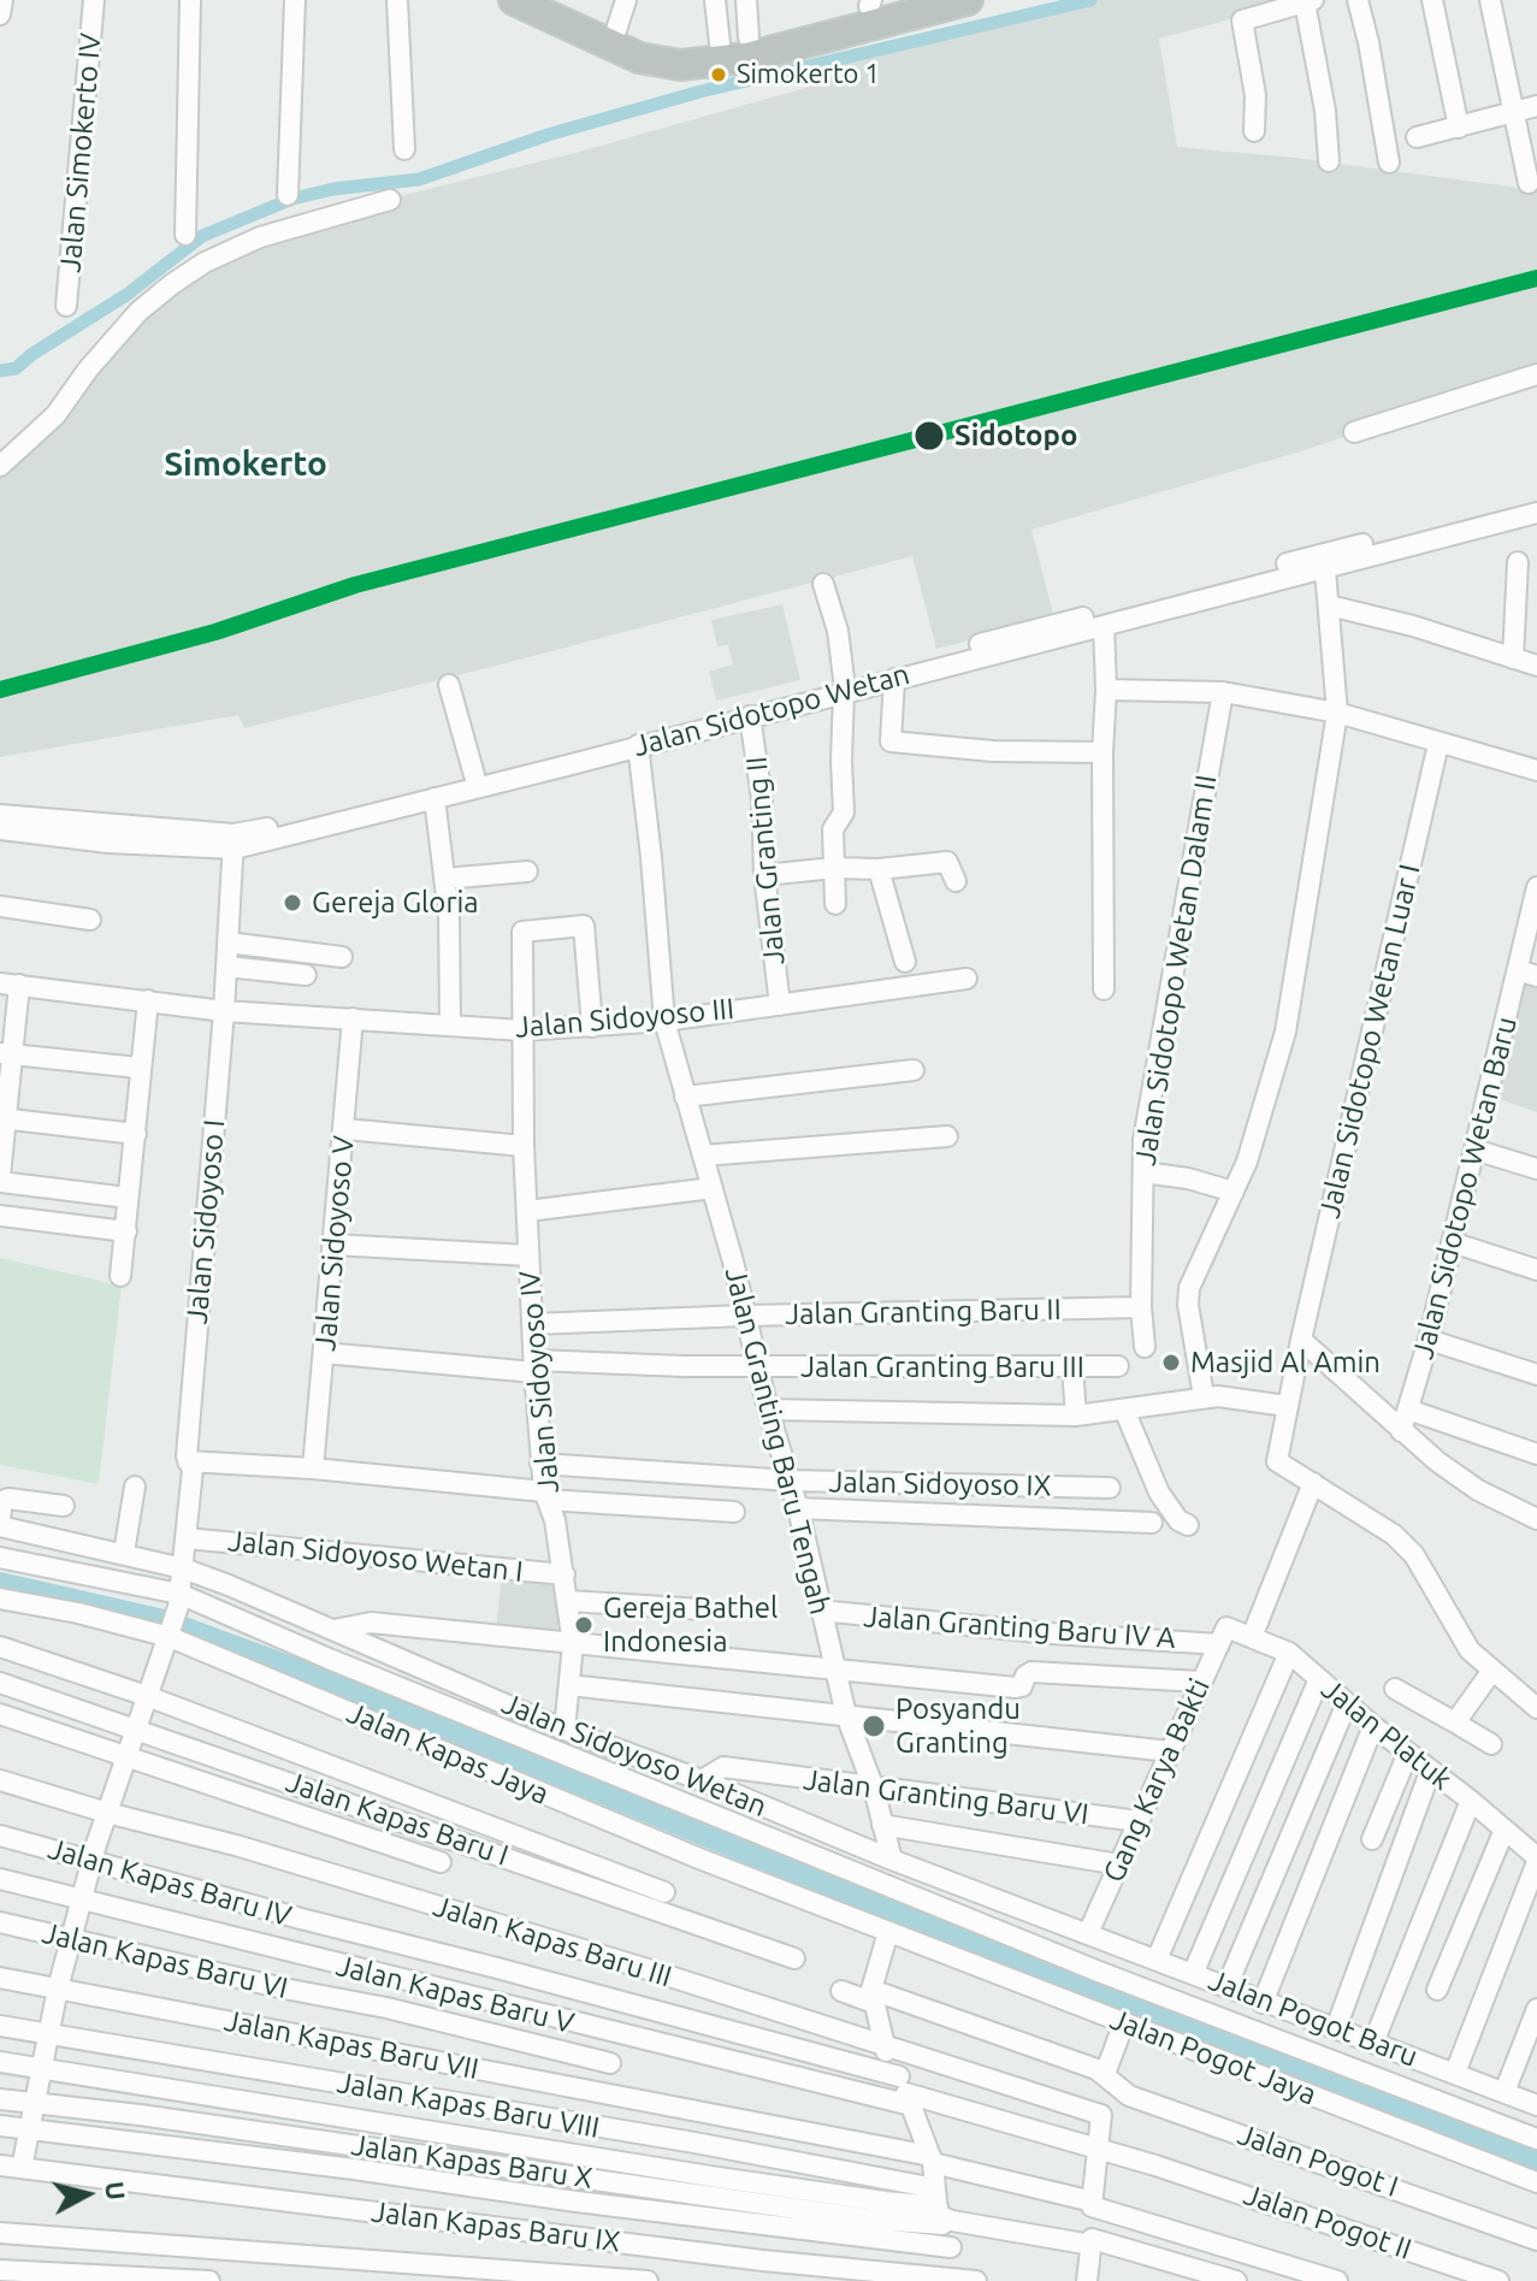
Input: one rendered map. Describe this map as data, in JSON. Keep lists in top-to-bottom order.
{
  "streets": {
    "street": [
      "Jalan Simokerto IV",
      "Jalan Sidotopo Wetan",
      "Jalan Granting II",
      "Jalan Sidotopo Wetan Dalam II",
      "Jalan Sidoyoso III",
      "Jalan Sidotopo Wetan Luar I",
      "Jalan Sidotopo Wetan Baru",
      "Jalan Sidoyoso I",
      "Jalan Sidoyoso V",
      "Jalan Granting Baru II",
      "Jalan Granting Baru III",
      "Jalan Sidoyoso IV",
      "Jalan Granting Baru Tengah",
      "Jalan Sidoyoso IX",
      "Jalan Sidoyoso Wetan I",
      "Jalan Granting Baru IV A",
      "Jalan Platuk",
      "Jalan Kapas Jaya",
      "Jalan Sidoyoso Wetan",
      "Gang Karya Bakti",
      "Jalan Granting Baru VI",
      "Jalan Kapas Baru I",
      "Jalan Kapas Baru IV",
      "Jalan Kapas Baru III",
      "Jalan Kapas Baru VI",
      "Jalan Kapas Baru V",
      "Jalan Pogot Baru",
      "Jalan Kapas Baru VII",
      "Jalan Pogot Jaya",
      "Jalan Kapas Baru VIII",
      "Jalan Pogot I",
      "Jalan Kapas Baru X",
      "Jalan Pogot II",
      "Jalan Kapas Baru IX"
    ]
  },
  "crossings": [
    ["Jalan Sidotopo Wetan", "Jalan Granting II"],
    ["Jalan Sidotopo Wetan", "Jalan Sidoyoso I"],
    ["Jalan Sidotopo Wetan", "Jalan Granting Baru Tengah"],
    ["Jalan Granting II", "Jalan Sidoyoso III"],
    ["Jalan Sidotopo Wetan Dalam II", "Jalan Granting Baru II"],
    ["Jalan Sidoyoso III", "Jalan Sidoyoso I"],
    ["Jalan Sidoyoso III", "Jalan Sidoyoso V"],
    ["Jalan Sidoyoso III", "Jalan Sidoyoso IV"],
    ["Jalan Sidoyoso III", "Jalan Granting Baru Tengah"],
    ["Jalan Sidoyoso I", "Jalan Sidoyoso Wetan I"],
    ["Jalan Sidoyoso I", "Jalan Kapas Jaya"],
    ["Jalan Sidoyoso I", "Jalan Sidoyoso Wetan"],
    ["Jalan Sidoyoso I", "Jalan Kapas Baru I"],
    ["Jalan Sidoyoso I", "Jalan Kapas Baru IV"],
    ["Jalan Sidoyoso I", "Jalan Kapas Baru III"],
    ["Jalan Sidoyoso I", "Jalan Kapas Baru VI"],
    ["Jalan Sidoyoso I", "Jalan Kapas Baru V"],
    ["Jalan Sidoyoso I", "Jalan Kapas Baru VII"],
    ["Jalan Sidoyoso I", "Jalan Kapas Baru VIII"],
    ["Jalan Sidoyoso I", "Jalan Kapas Baru X"],
    ["Jalan Sidoyoso I", "Jalan Kapas Baru IX"],
    ["Jalan Sidoyoso V", "Jalan Granting Baru III"],
    ["Jalan Granting Baru II", "Jalan Sidoyoso IV"],
    ["Jalan Granting Baru II", "Jalan Granting Baru Tengah"],
    ["Jalan Granting Baru III", "Jalan Sidoyoso IV"],
    ["Jalan Granting Baru III", "Jalan Granting Baru Tengah"],
    ["Jalan Sidoyoso IV", "Jalan Sidoyoso IX"],
    ["Jalan Sidoyoso IV", "Jalan Sidoyoso Wetan I"],
    ["Jalan Sidoyoso IV", "Jalan Sidoyoso Wetan"],
    ["Jalan Granting Baru Tengah", "Jalan Sidoyoso IX"],
    ["Jalan Granting Baru Tengah", "Jalan Granting Baru IV A"],
    ["Jalan Granting Baru Tengah", "Jalan Sidoyoso Wetan"],
    ["Jalan Granting Baru Tengah", "Jalan Granting Baru VI"],
    ["Jalan Granting Baru IV A", "Jalan Platuk"],
    ["Jalan Granting Baru IV A", "Gang Karya Bakti"],
    ["Jalan Platuk", "Gang Karya Bakti"],
    ["Jalan Kapas Jaya", "Jalan Pogot Jaya"],
    ["Jalan Sidoyoso Wetan", "Gang Karya Bakti"],
    ["Jalan Sidoyoso Wetan", "Jalan Granting Baru VI"],
    ["Jalan Sidoyoso Wetan", "Jalan Pogot Baru"],
    ["Gang Karya Bakti", "Jalan Granting Baru VI"],
    ["Gang Karya Bakti", "Jalan Pogot Baru"],
    ["Jalan Kapas Baru IV", "Jalan Kapas Baru V"],
    ["Jalan Kapas Baru IV", "Jalan Pogot II"],
    ["Jalan Kapas Baru III", "Jalan Pogot II"],
    ["Jalan Kapas Baru V", "Jalan Pogot II"],
    ["Jalan Kapas Baru VIII", "Jalan Kapas Baru X"]
  ],
  "districts": ["Simokerto"],
  "places": [
    "Simokerto 1",
    "Sidotopo",
    "Gereja Gloria",
    "Masjid Al Amin",
    "Gereja Bathel Indonesia",
    "Posyandu Granting"
  ],
  "north": "right"
}
